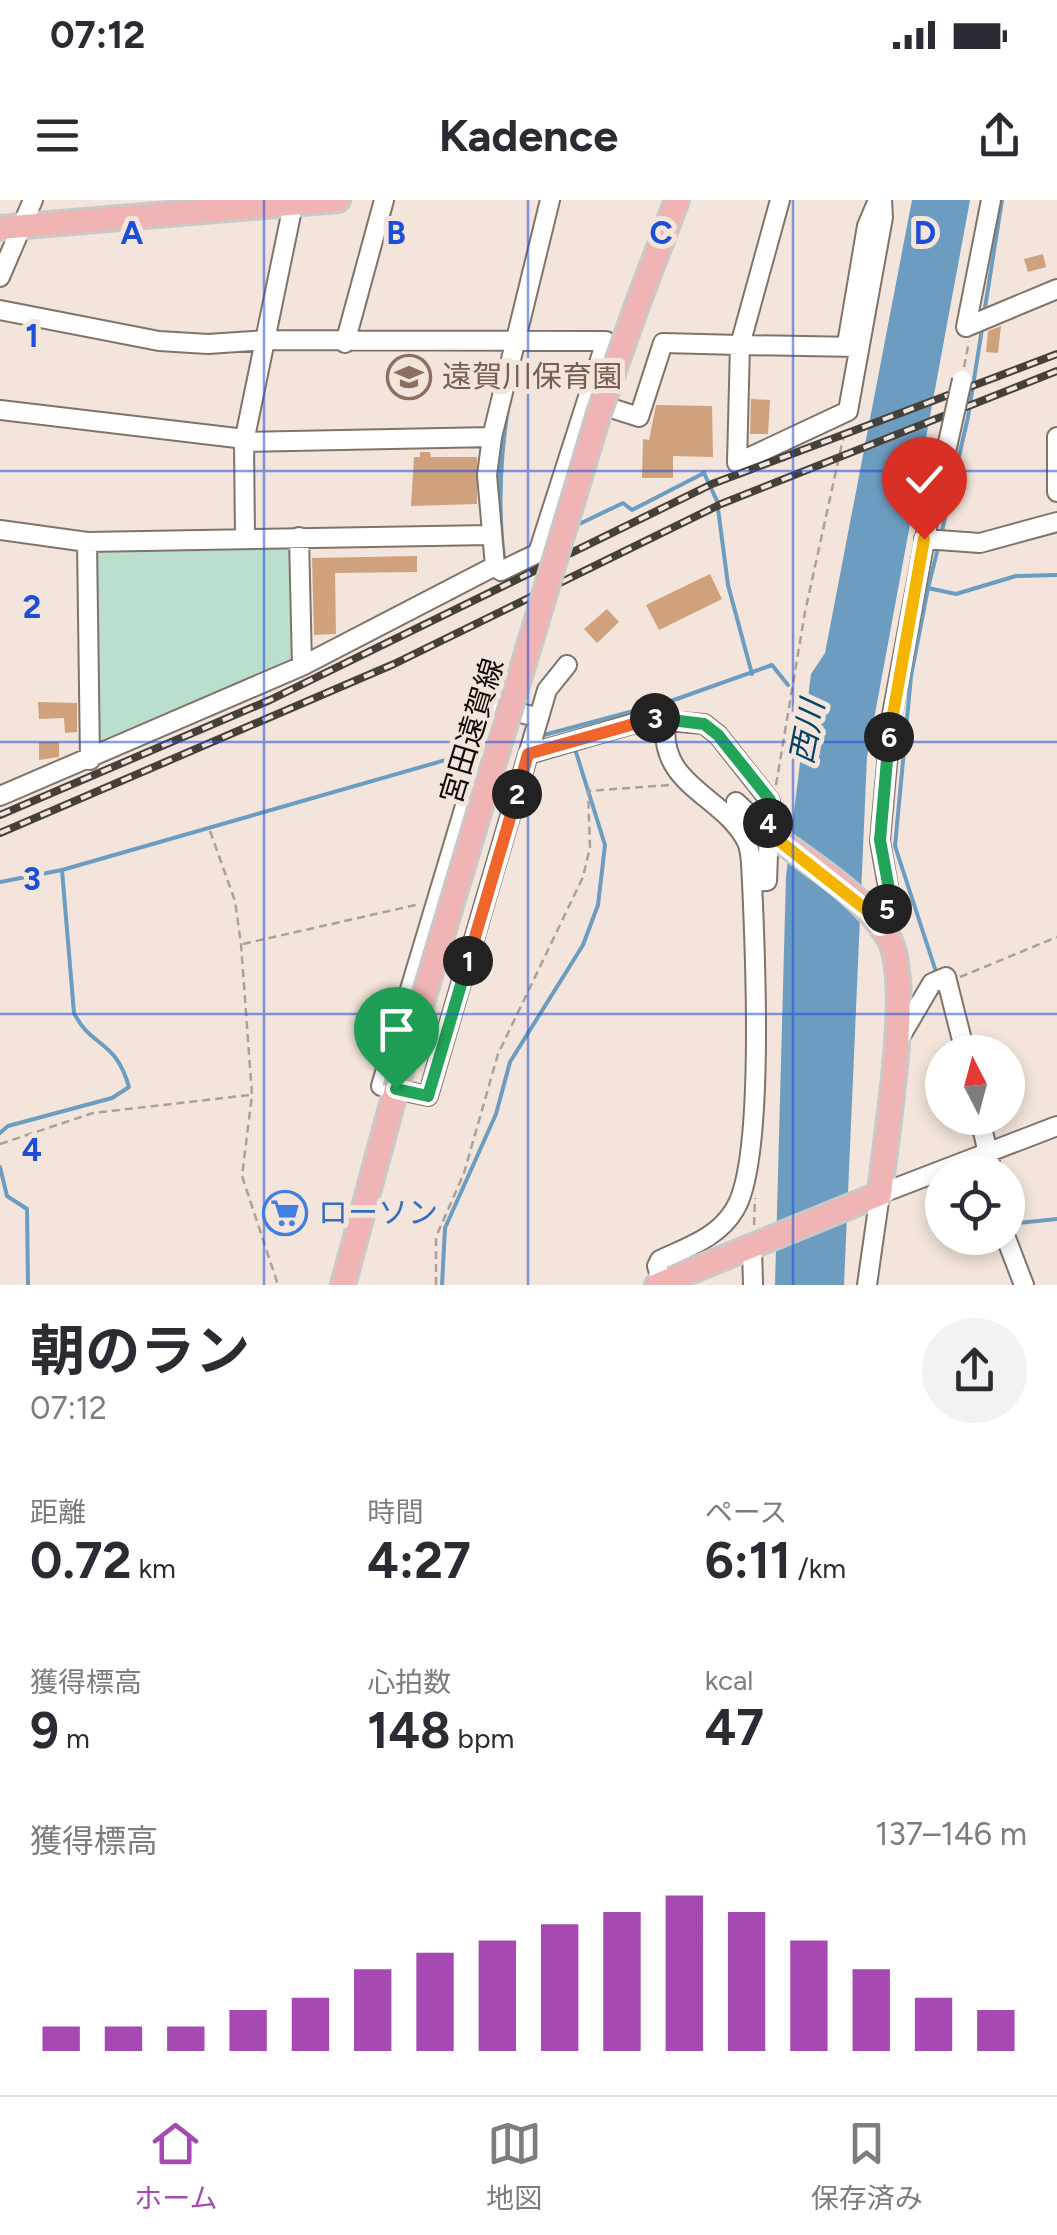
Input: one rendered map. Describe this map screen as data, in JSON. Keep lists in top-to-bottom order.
{
  "streets": {
    "main road": ["宮田遠賀線"]
  },
  "water": ["西川"],
  "places": {
    "school or university": ["遠賀川保育園"],
    "supermarket": ["ローソン"]
  },
  "north": "top",
  "page": {
    "status": "07:12",
    "header": "Kadence",
    "pins": [
      "3",
      "6",
      "2",
      "4",
      "5",
      "1"
    ],
    "heading": ["朝のラン", "07:12"],
    "stats": [
      ["距離", "0.72 km"],
      ["時間", "4:27"],
      ["ペース", "6:11 /km"],
      ["獲得標高", "9 m"],
      ["心拍数", "148 bpm"],
      ["kcal", "47"]
    ],
    "chart": ["獲得標高", "137–146 m"],
    "tabs": ["ホーム", "地図", "保存済み"]
  },
  "grid": {
    "columns": [
      "A",
      "B",
      "C",
      "D"
    ],
    "rows": [
      "1",
      "2",
      "3",
      "4"
    ]
  }
}
